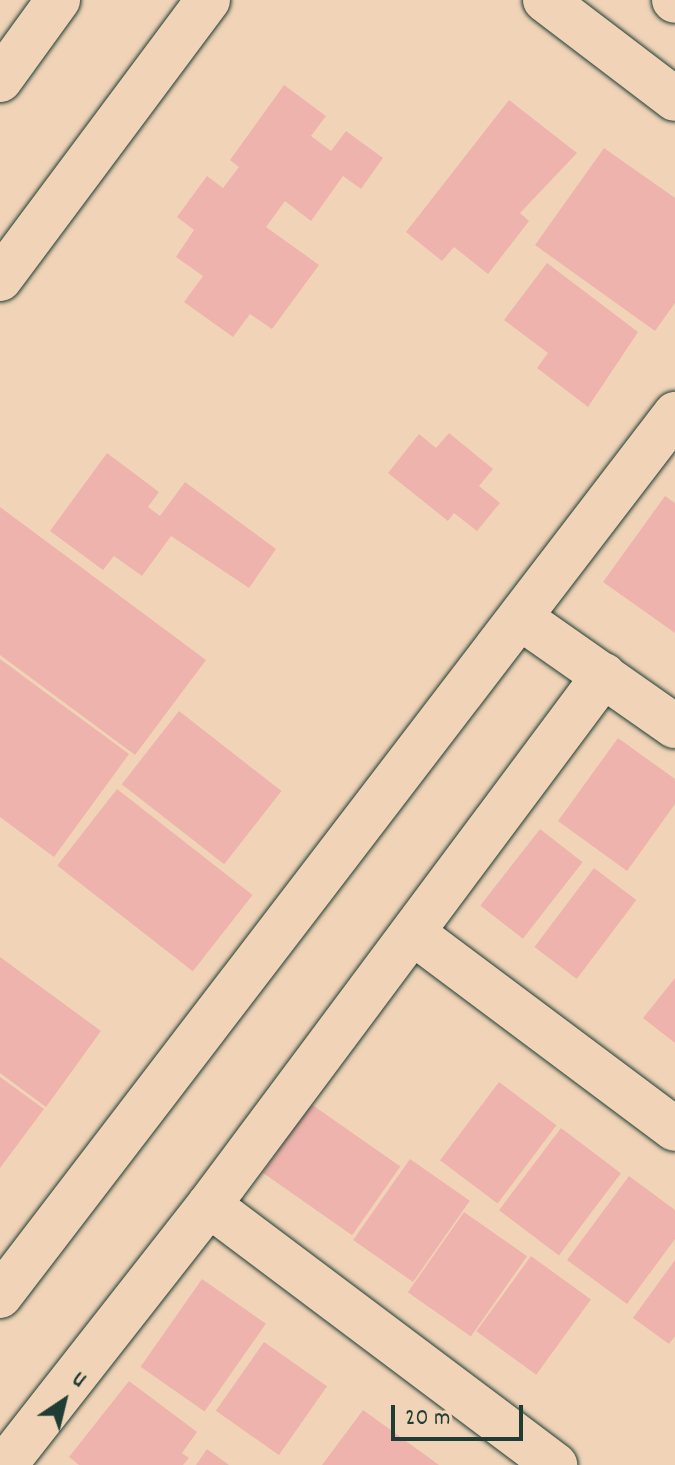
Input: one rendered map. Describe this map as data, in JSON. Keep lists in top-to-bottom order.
{
  "scale_bar": "20 m",
  "north": "top right"
}
